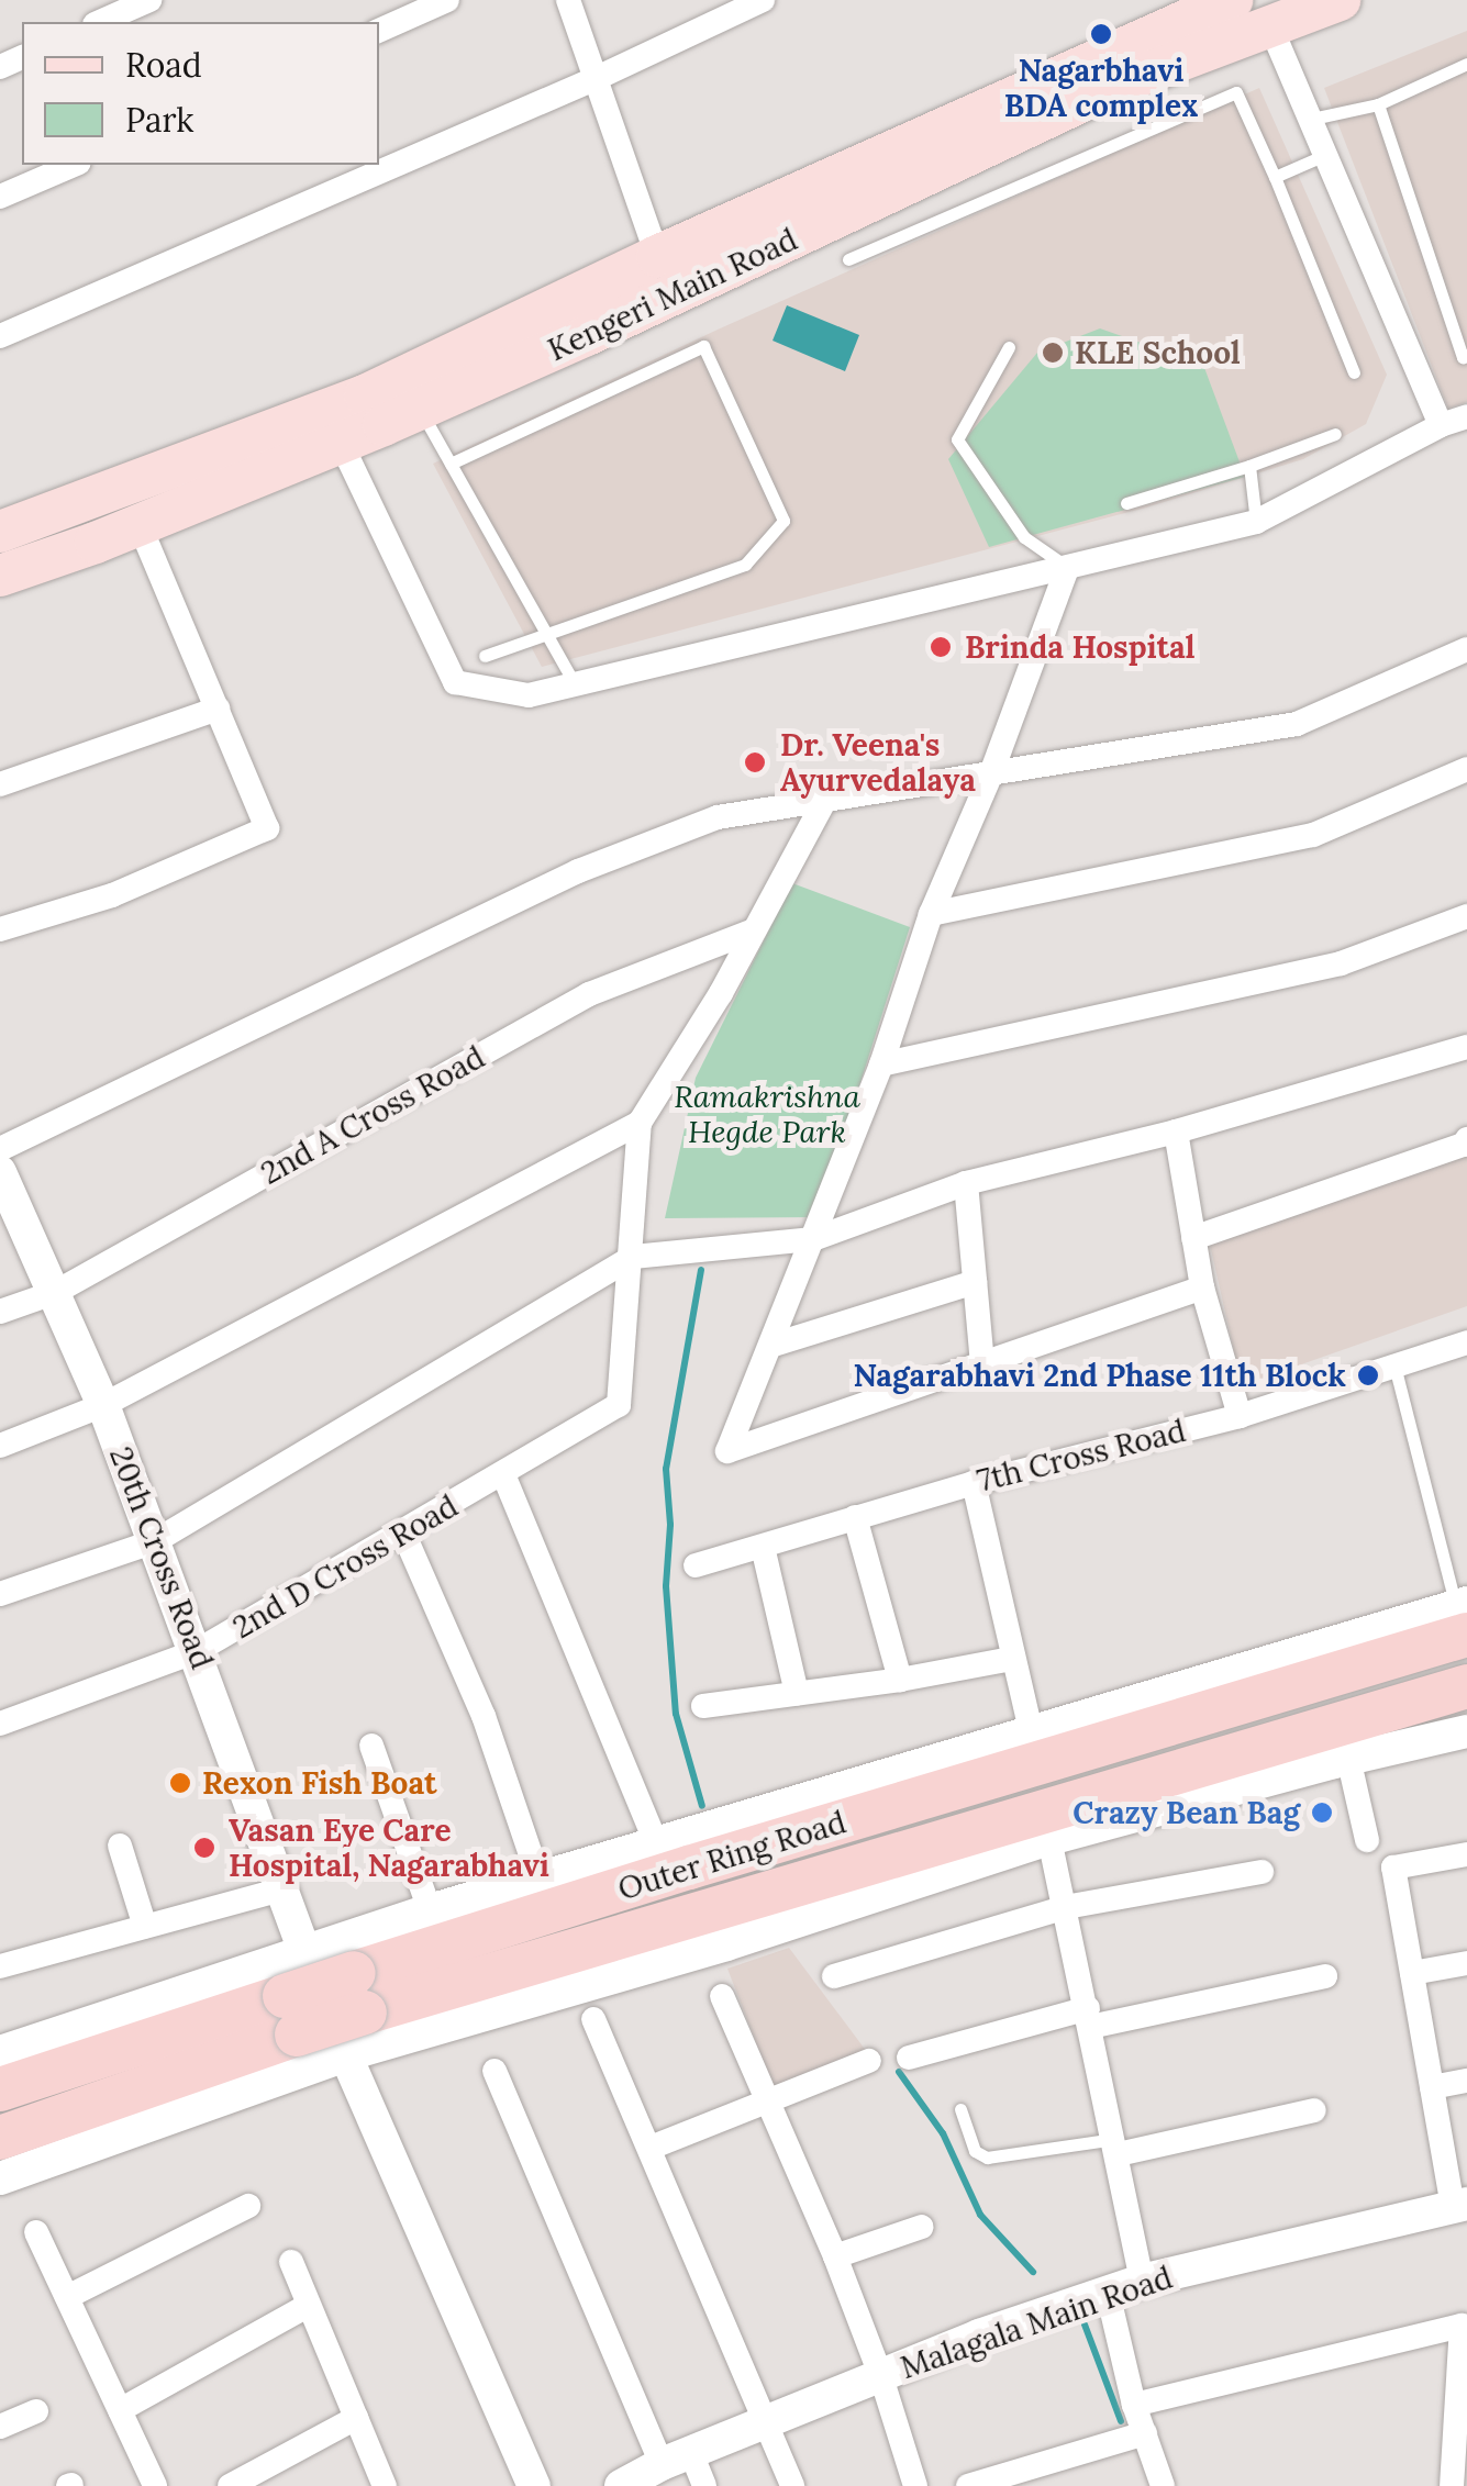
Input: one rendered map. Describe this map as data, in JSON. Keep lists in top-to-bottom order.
{
  "streets": {
    "highway": ["Outer Ring Road"],
    "main road": ["Kengeri Main Road"],
    "street": [
      "2nd A Cross Road",
      "7th Cross Road",
      "20th Cross Road",
      "2nd D Cross Road",
      "Malagala Main Road"
    ]
  },
  "crossings": [
    ["2nd A Cross Road", "20th Cross Road"],
    ["20th Cross Road", "2nd D Cross Road"]
  ],
  "parks": ["Ramakrishna Hegde Park"],
  "places": [
    "Nagarbhavi BDA complex",
    "KLE School",
    "Brinda Hospital",
    "Dr. Veena's Ayurvedalaya",
    "Nagarabhavi 2nd Phase 11th Block",
    "Rexon Fish Boat",
    "Crazy Bean Bag",
    "Vasan Eye Care Hospital, Nagarabhavi"
  ],
  "legend": ["Road", "Park"]
}
